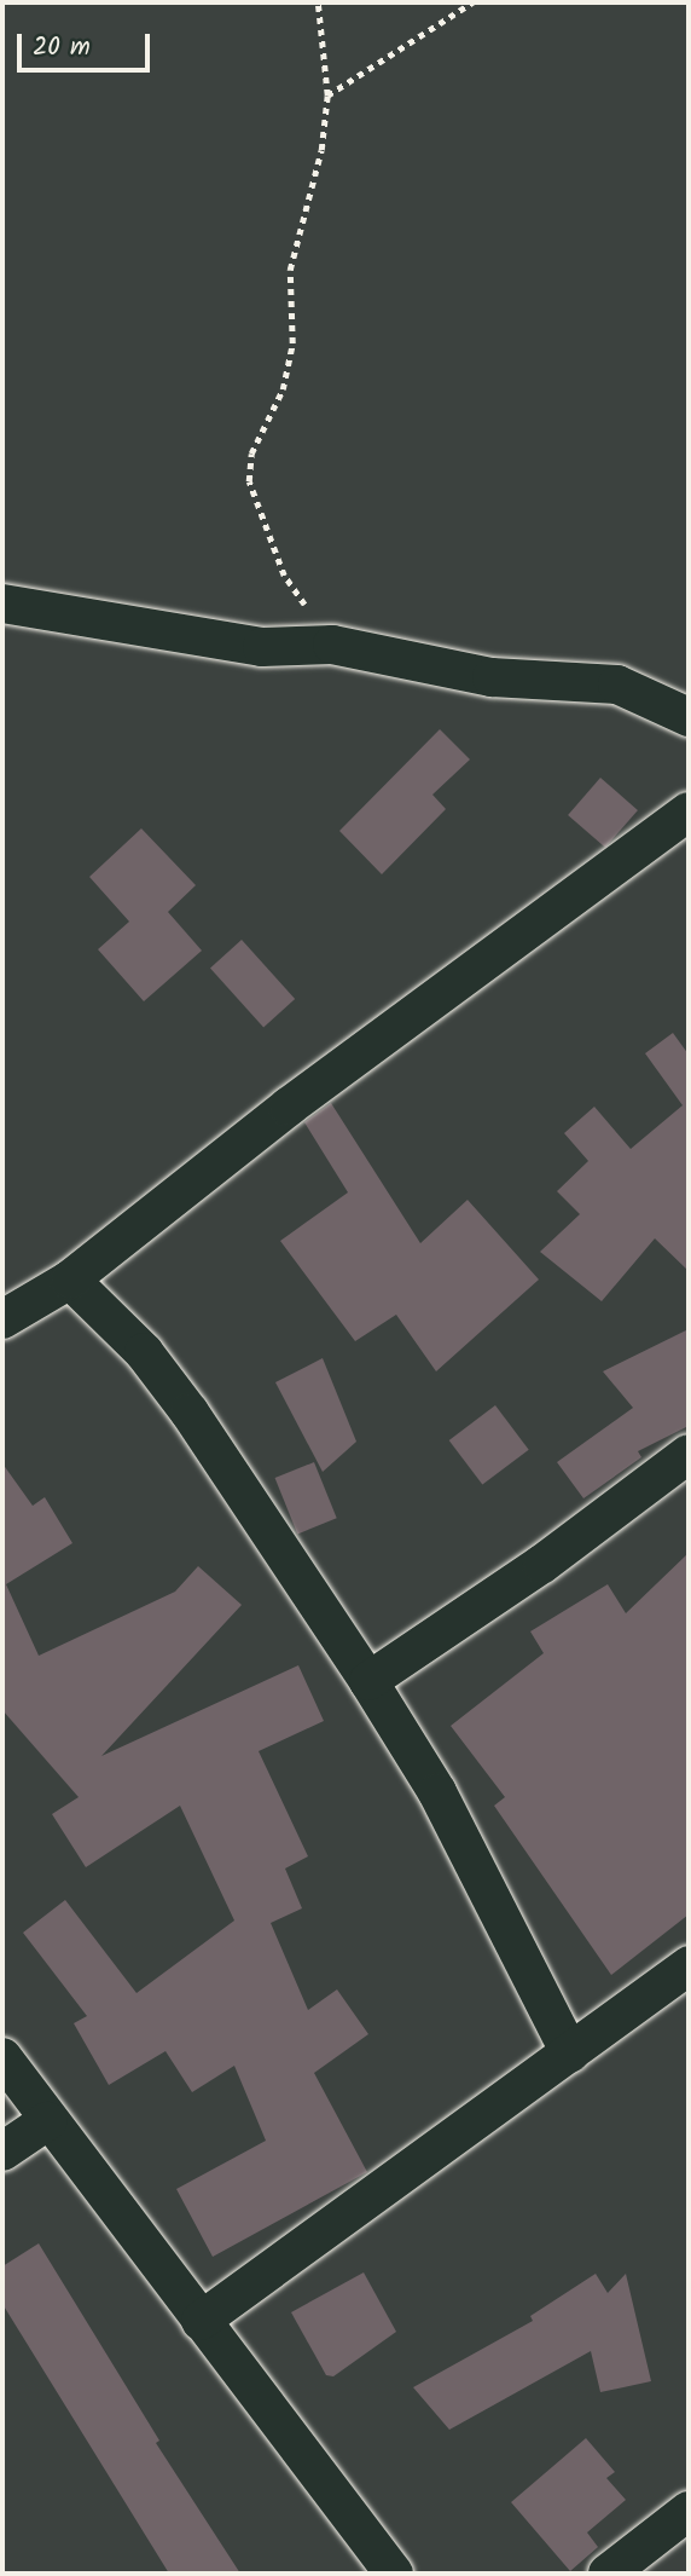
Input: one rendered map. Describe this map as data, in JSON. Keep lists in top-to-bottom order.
{
  "scale_bar": "20 m"
}
